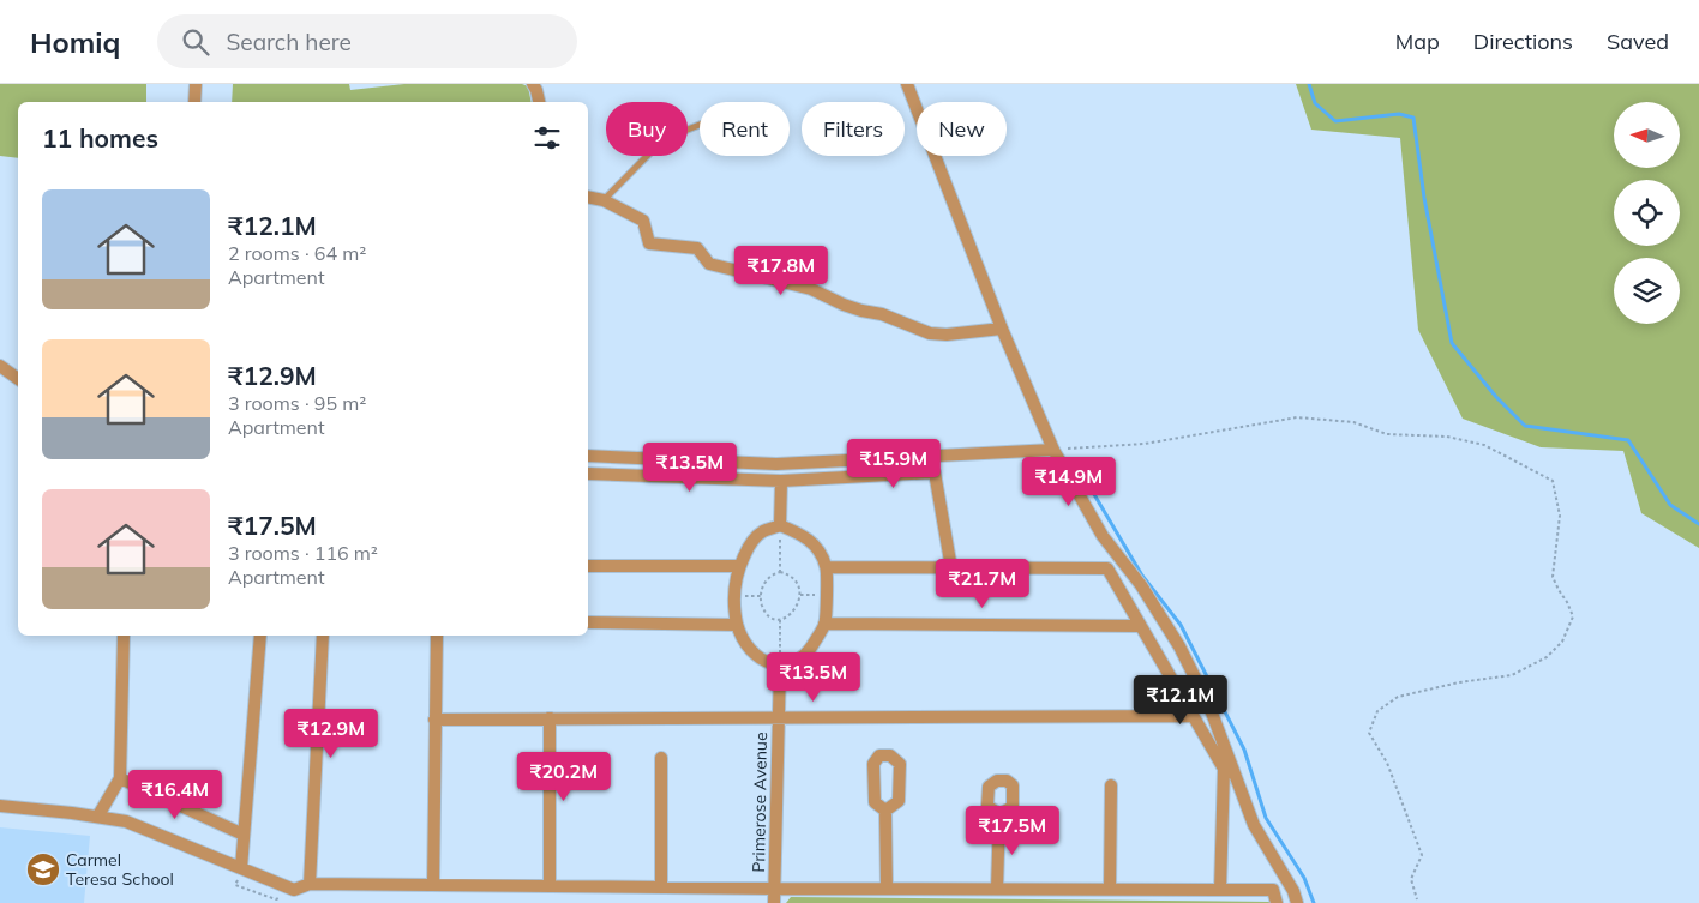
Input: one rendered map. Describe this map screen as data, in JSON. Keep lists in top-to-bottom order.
{
  "streets": {
    "street": ["Primerose Avenue"]
  },
  "places": {
    "school or university": ["Carmel Teresa School"]
  },
  "north": "left",
  "page": {
    "header": "Homiq",
    "search": "Search here",
    "nav": ["Map", "Directions", "Saved"],
    "chip": [
      "Buy",
      "Rent",
      "Filters",
      "New"
    ],
    "heading": "11 homes",
    "list": [
      {
        "name": "₹12.1M",
        "note": "2 rooms · 64 m² · Apartment"
      },
      {
        "name": "₹12.9M",
        "note": "3 rooms · 95 m² · Apartment"
      },
      {
        "name": "₹17.5M",
        "note": "3 rooms · 116 m² · Apartment"
      }
    ],
    "price": [
      "₹17.8M",
      "₹15.9M",
      "₹13.5M",
      "₹14.9M",
      "₹21.7M",
      "₹13.5M",
      "₹12.1M",
      "₹12.9M",
      "₹20.2M",
      "₹16.4M",
      "₹17.5M"
    ]
  }
}
